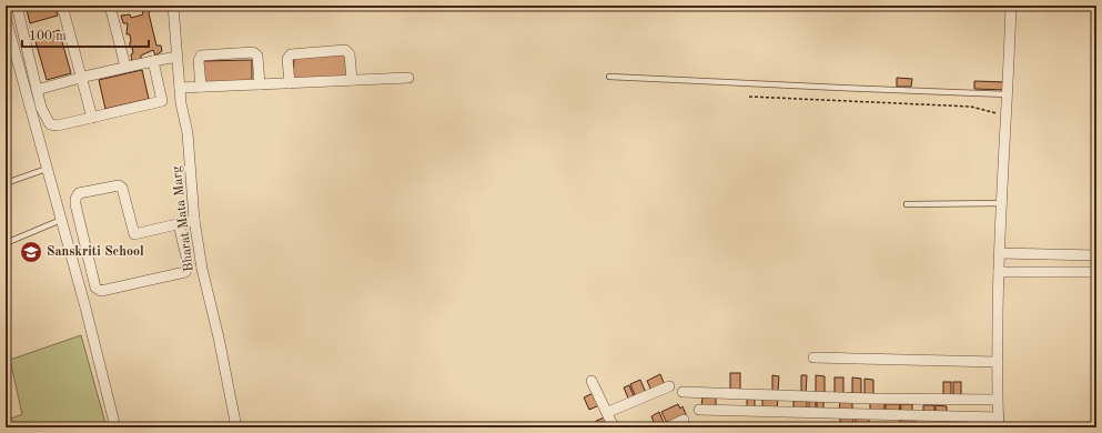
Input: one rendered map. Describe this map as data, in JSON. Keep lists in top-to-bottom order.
{
  "streets": {
    "street": ["Bharat Mata Marg"]
  },
  "places": {
    "school or university": ["Sanskriti School"]
  },
  "scale_bar": "100 m"
}
